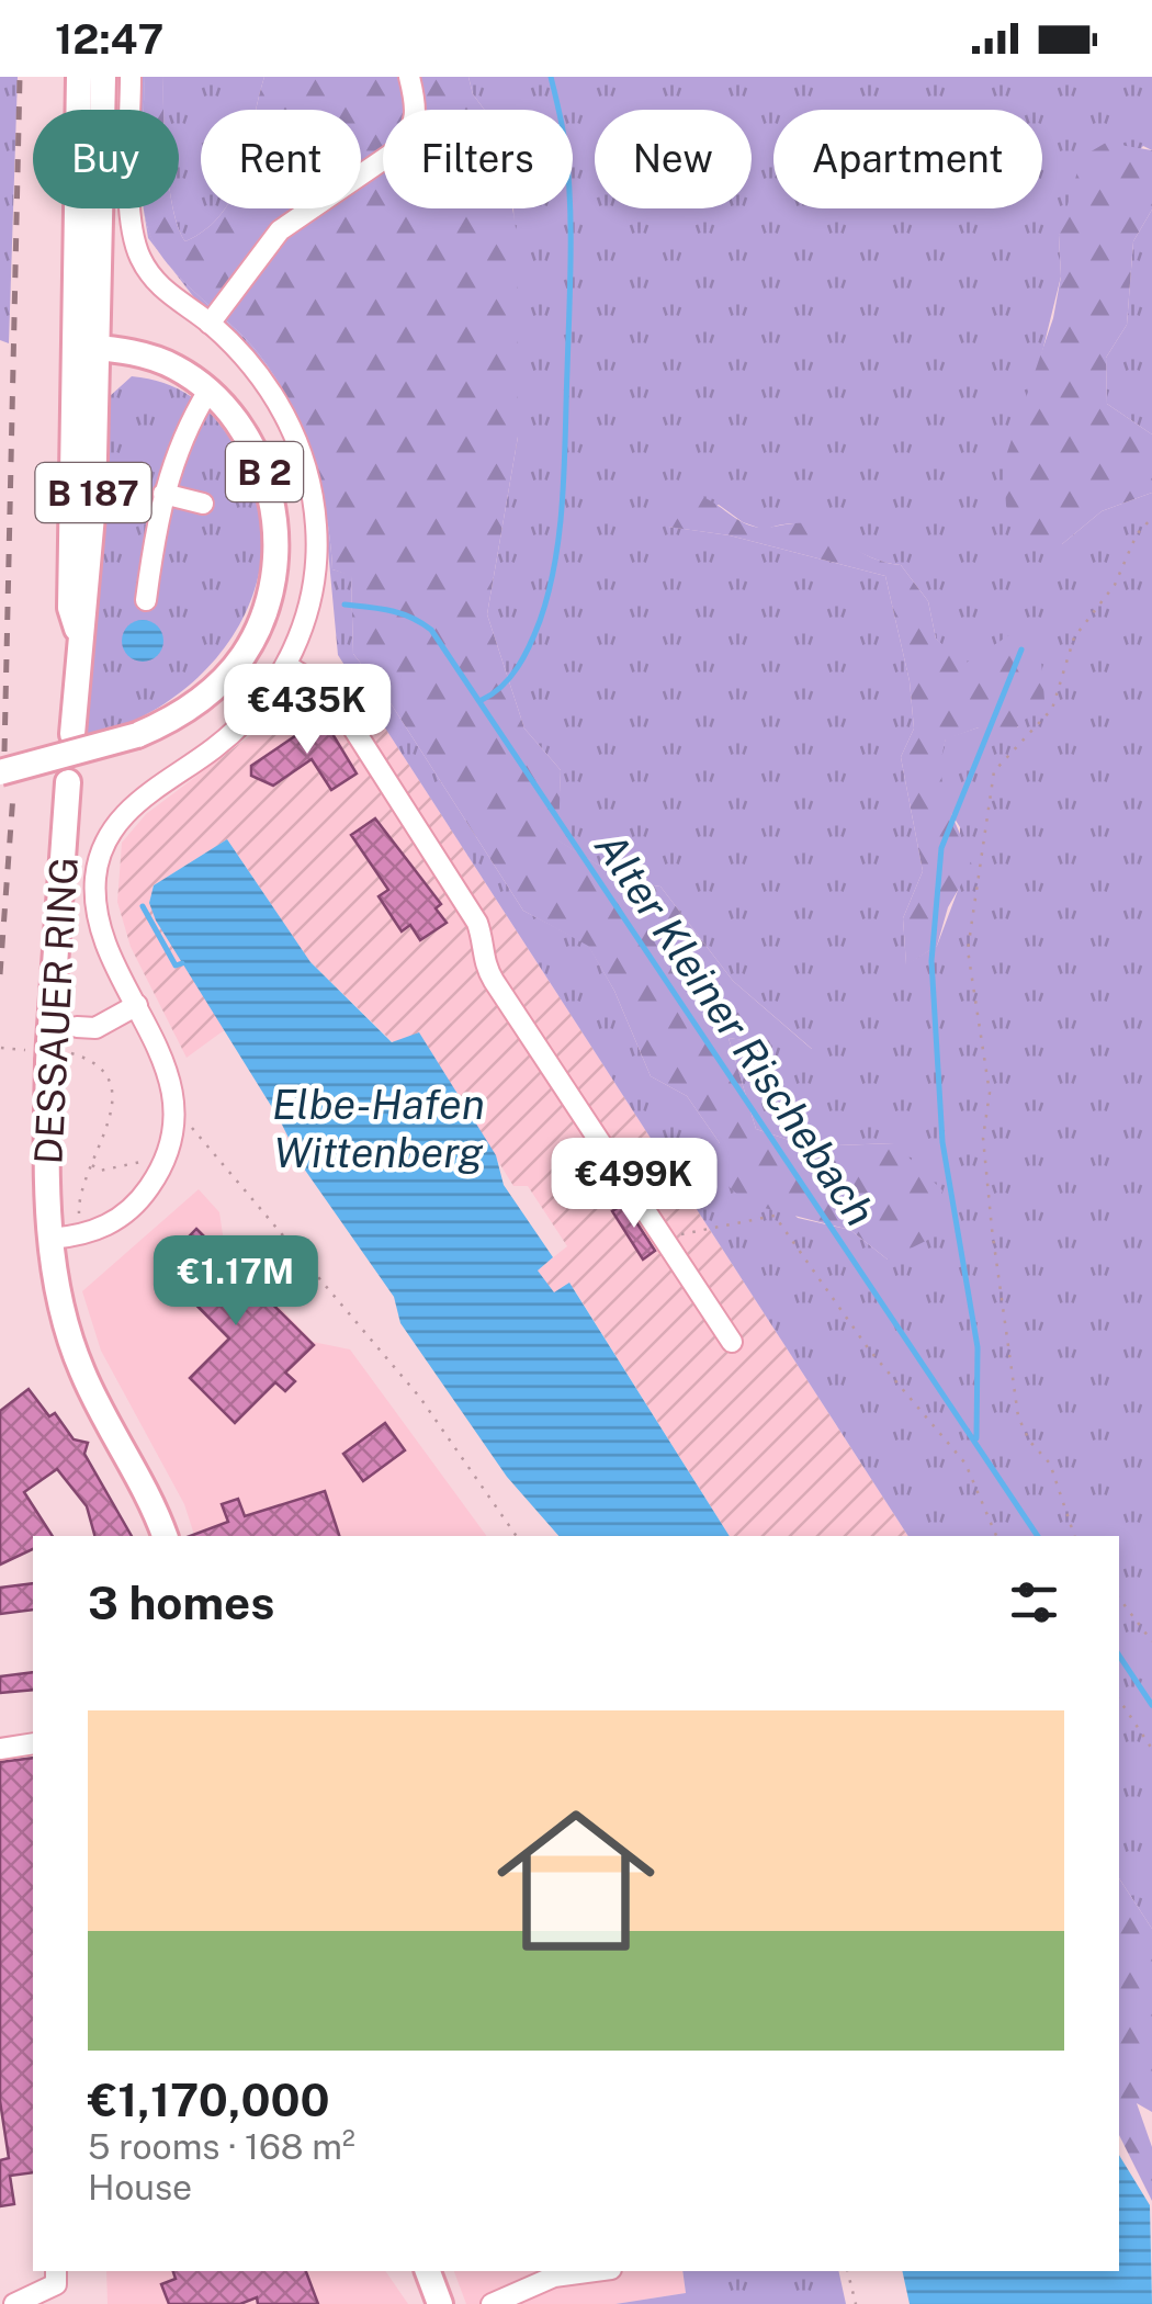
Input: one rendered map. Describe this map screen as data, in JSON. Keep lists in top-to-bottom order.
{
  "streets": {
    "main road": ["B 2", "B 187", "DESSAUER RING"]
  },
  "crossings": [
    ["B 2", "B 187"]
  ],
  "water": ["Alter Kleiner Rischebach", "Elbe-Hafen Wittenberg"],
  "page": {
    "status": "12:47",
    "chip": [
      "Buy",
      "Rent",
      "Filters",
      "New",
      "Apartment"
    ],
    "price": ["€435K", "€499K", "€1.17M"],
    "heading": "3 homes",
    "list": [
      {
        "name": "€1,170,000",
        "note": "5 rooms · 168 m² · House"
      }
    ]
  }
}
